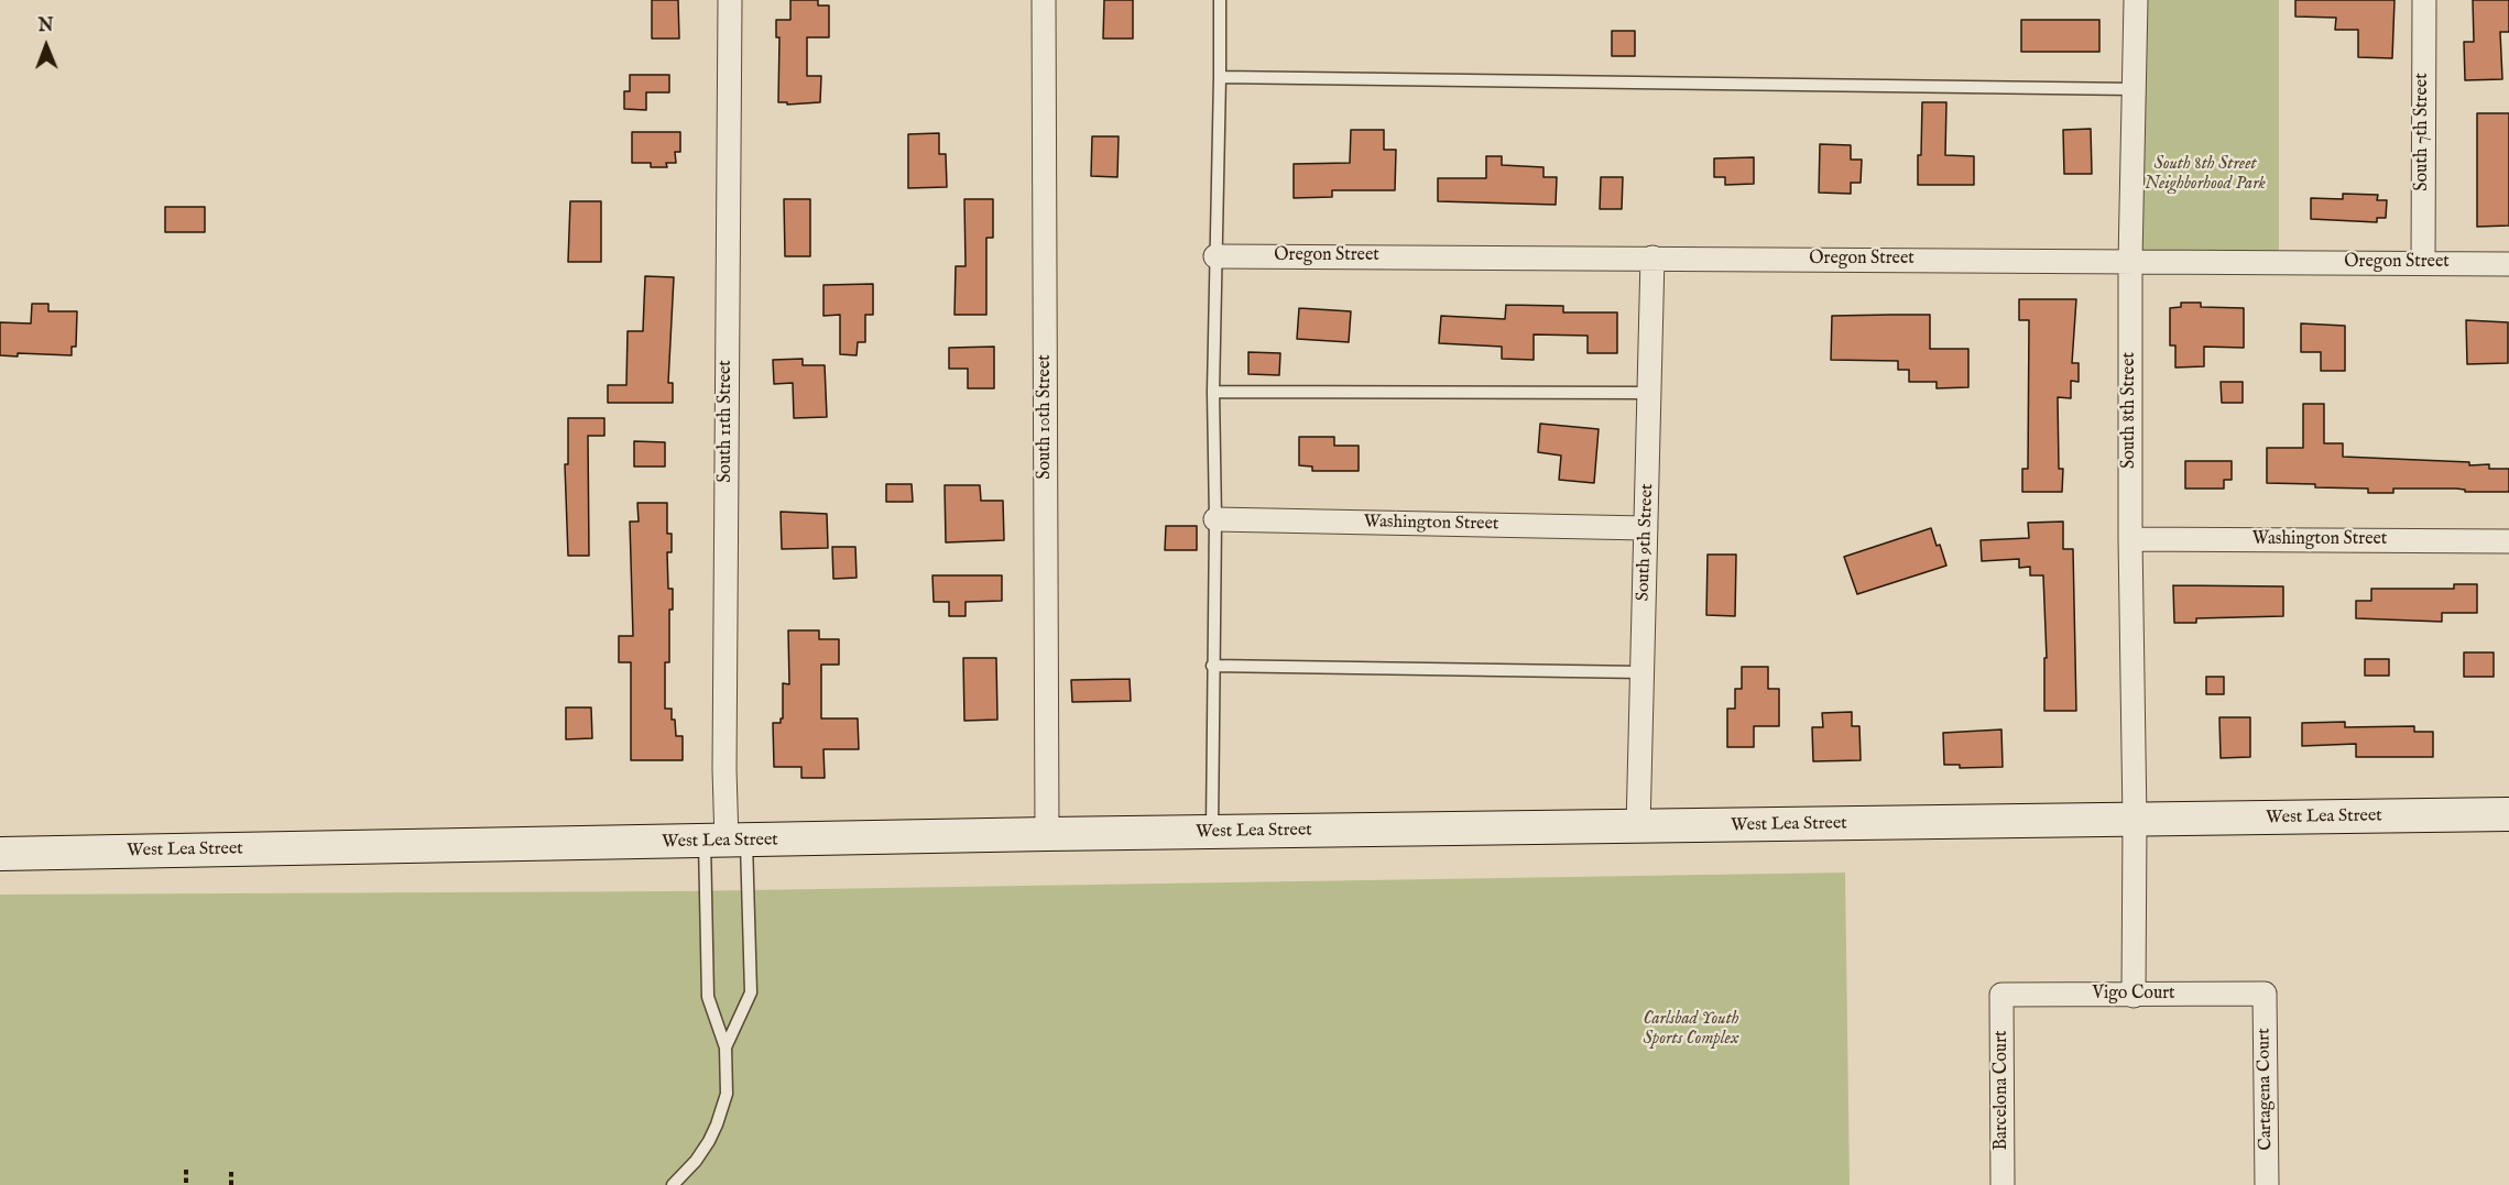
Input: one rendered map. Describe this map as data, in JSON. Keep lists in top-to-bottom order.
{
  "streets": {
    "main road": ["West Lea Street"],
    "street": [
      "South 7th Street",
      "Oregon Street",
      "South 8th Street",
      "South 10th Street",
      "South 11th Street",
      "Washington Street",
      "South 9th Street",
      "Vigo Court",
      "Cartagena Court",
      "Barcelona Court"
    ]
  },
  "crossings": [
    ["South 7th Street", "Oregon Street"],
    ["Oregon Street", "South 8th Street"],
    ["Oregon Street", "South 9th Street"],
    ["South 8th Street", "Washington Street"],
    ["South 8th Street", "West Lea Street"],
    ["South 8th Street", "Vigo Court"],
    ["South 10th Street", "West Lea Street"],
    ["South 11th Street", "West Lea Street"],
    ["Washington Street", "South 9th Street"],
    ["South 9th Street", "West Lea Street"],
    ["Vigo Court", "Cartagena Court"],
    ["Vigo Court", "Barcelona Court"]
  ],
  "parks": ["South 8th Street Neighborhood Park", "Carlsbad Youth Sports Complex"],
  "north": "top"
}
